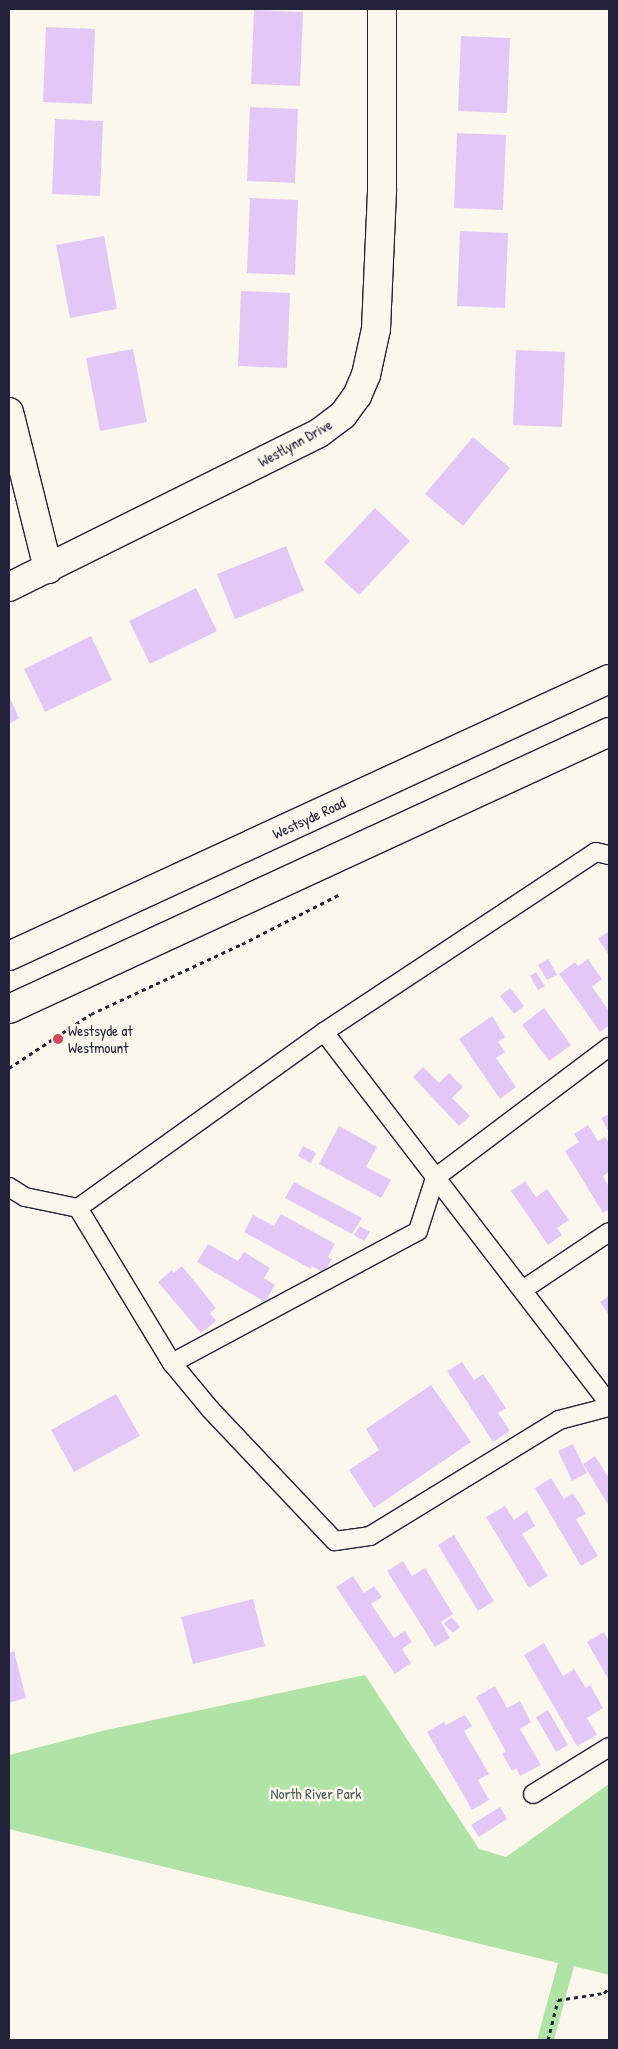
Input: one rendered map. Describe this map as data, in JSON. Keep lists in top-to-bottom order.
{
  "streets": {
    "main road": ["Westlynn Drive", "Westsyde Road"]
  },
  "parks": ["North River Park"],
  "places": ["Westsyde at Westmount"]
}
